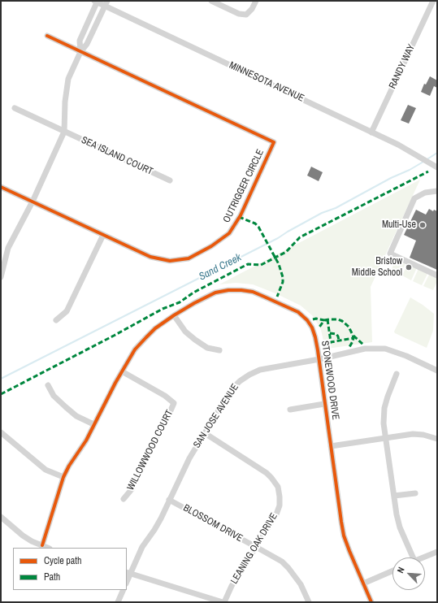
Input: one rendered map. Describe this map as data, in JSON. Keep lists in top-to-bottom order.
{
  "streets": {
    "street": [
      "RANDY WAY",
      "MINNESOTA AVENUE",
      "SEA ISLAND COURT",
      "OUTRIGGER CIRCLE",
      "STONEWOOD DRIVE",
      "SAN JOSE AVENUE",
      "WILLOWWOOD COURT",
      "BLOSSOM DRIVE",
      "LEANING OAK DRIVE"
    ]
  },
  "crossings": [
    ["RANDY WAY", "MINNESOTA AVENUE"],
    ["STONEWOOD DRIVE", "SAN JOSE AVENUE"],
    ["STONEWOOD DRIVE", "WILLOWWOOD COURT"],
    ["SAN JOSE AVENUE", "BLOSSOM DRIVE"],
    ["SAN JOSE AVENUE", "LEANING OAK DRIVE"],
    ["BLOSSOM DRIVE", "LEANING OAK DRIVE"]
  ],
  "water": ["Sand Creek"],
  "places": ["Multi-Use", "Bristow Middle School"],
  "legend": ["Cycle path", "Path"],
  "north": "top left"
}
